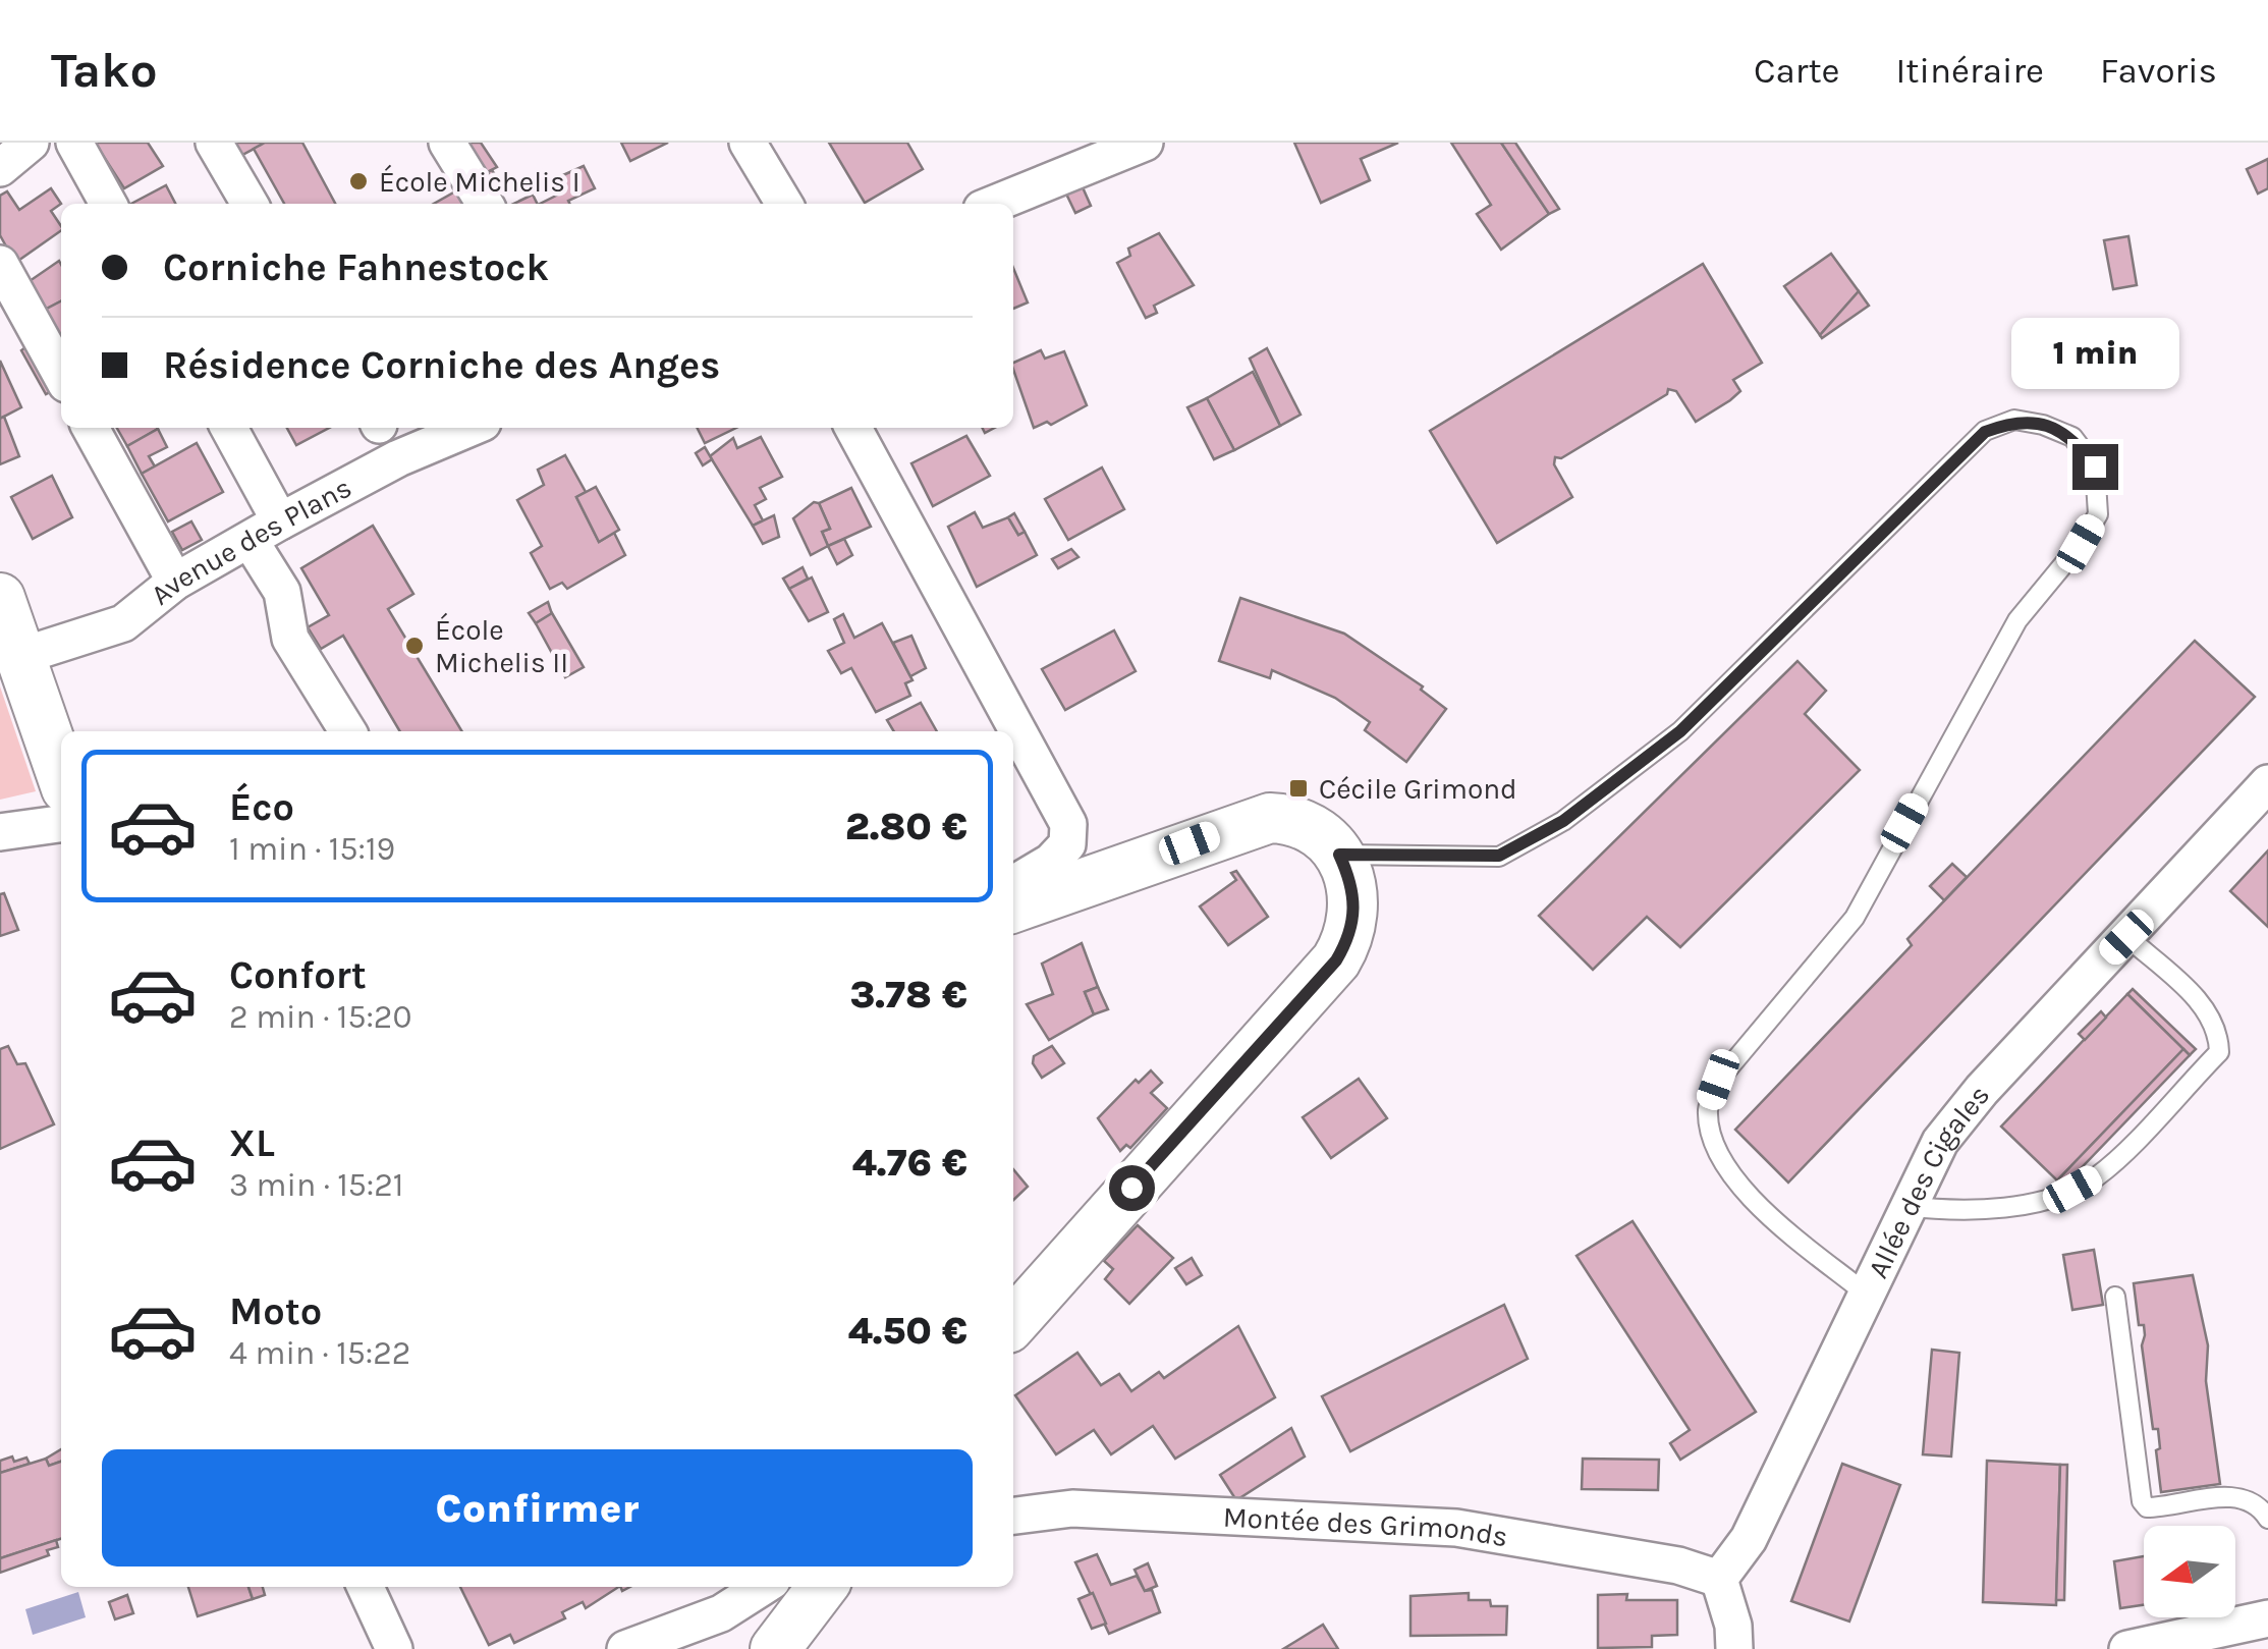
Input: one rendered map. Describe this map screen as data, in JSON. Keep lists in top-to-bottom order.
{
  "streets": {
    "street": ["Avenue des Plans", "Allée des Cigales", "Montée des Grimonds"]
  },
  "crossings": [
    ["Allée des Cigales", "Montée des Grimonds"]
  ],
  "places": {
    "other": ["École Michelis I", "École Michelis II"],
    "transit": ["Cécile Grimond"]
  },
  "north": "left",
  "page": {
    "header": "Tako",
    "nav": ["Carte", "Itinéraire", "Favoris"],
    "banner": ["Corniche Fahnestock", "Résidence Corniche des Anges"],
    "bubble": "1 min",
    "list": [
      {
        "name": "Éco",
        "note": "1 min · 15:19",
        "value": "2.80 €"
      },
      {
        "name": "Confort",
        "note": "2 min · 15:20",
        "value": "3.78 €"
      },
      {
        "name": "XL",
        "note": "3 min · 15:21",
        "value": "4.76 €"
      },
      {
        "name": "Moto",
        "note": "4 min · 15:22",
        "value": "4.50 €"
      }
    ],
    "buttons": "Confirmer"
  }
}
